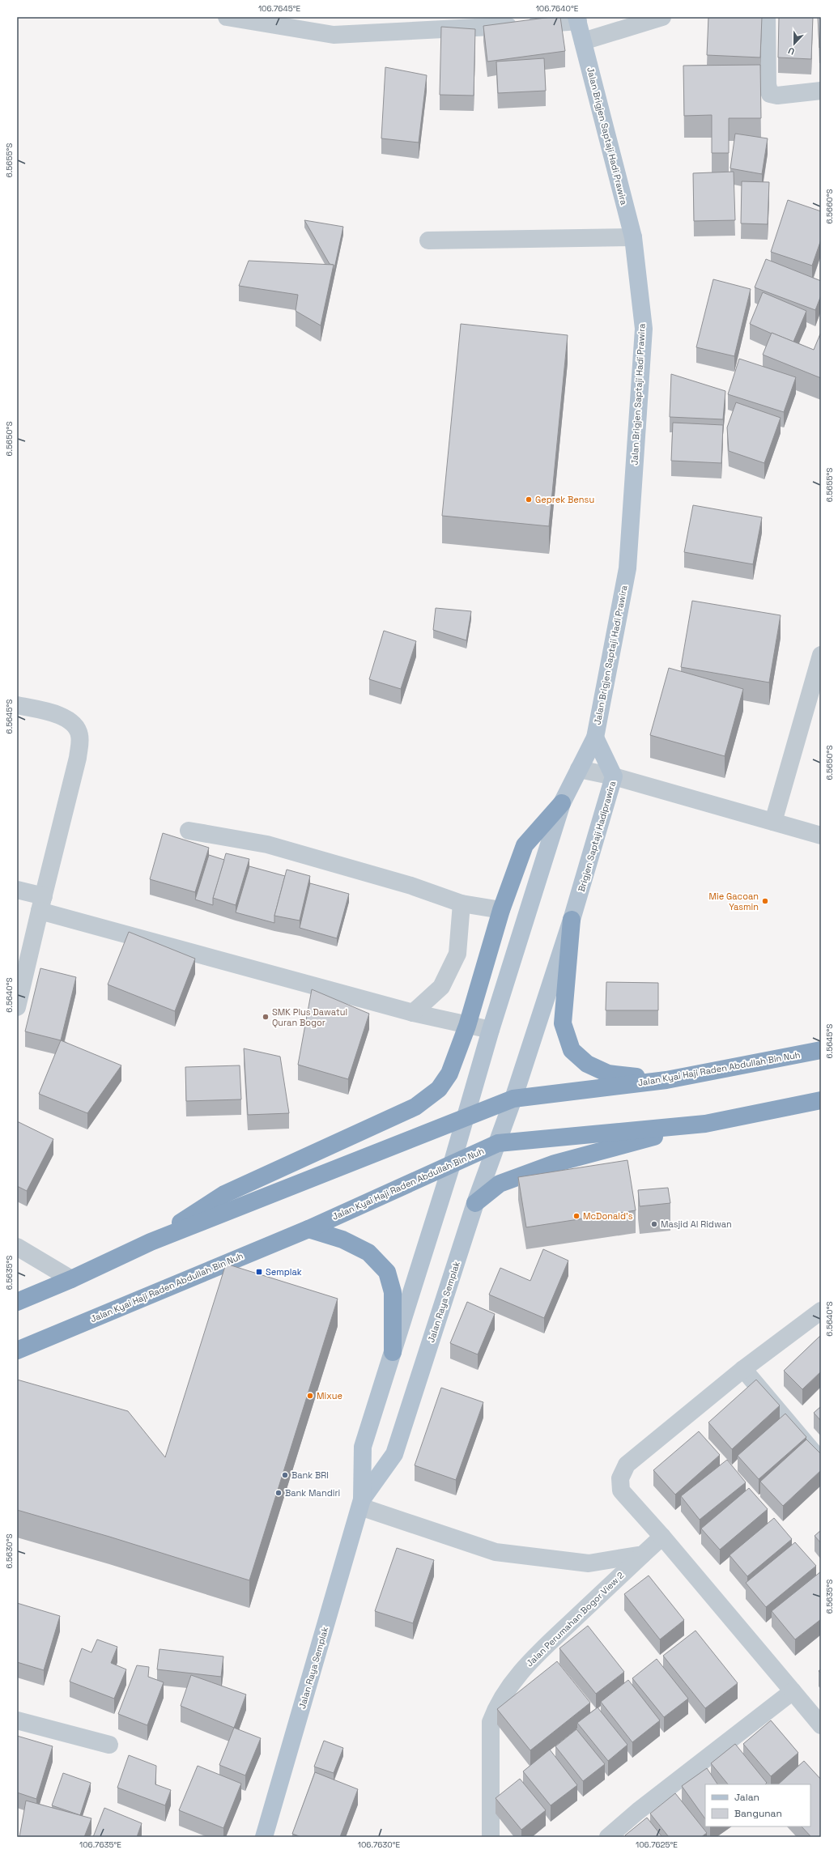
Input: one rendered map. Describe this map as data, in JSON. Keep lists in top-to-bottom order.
{
  "streets": {
    "highway": ["Jalan Kyai Haji Raden Abdullah Bin Nuh"],
    "main road": ["Jalan Brigjen Saptaji Hadi Prawira", "Brigjen Saptaji Hadiprawira", "Jalan Raya Semplak"],
    "street": ["Jalan Perumahan Bogor View 2"]
  },
  "crossings": [
    ["Jalan Brigjen Saptaji Hadi Prawira", "Brigjen Saptaji Hadiprawira"],
    ["Brigjen Saptaji Hadiprawira", "Jalan Kyai Haji Raden Abdullah Bin Nuh"],
    ["Brigjen Saptaji Hadiprawira", "Jalan Raya Semplak"],
    ["Jalan Kyai Haji Raden Abdullah Bin Nuh", "Jalan Raya Semplak"],
    ["Jalan Raya Semplak", "Jalan Perumahan Bogor View 2"]
  ],
  "places": {
    "other": [
      "Geprek Bensu",
      "Mie Gacoan Yasmin",
      "SMK Plus Dawatul Quran Bogor",
      "McDonald's",
      "Masjid Al Ridwan",
      "Mixue",
      "Bank BRI",
      "Bank Mandiri"
    ],
    "transit": ["Semplak"]
  },
  "legend": ["Jalan", "Bangunan"],
  "north": "bottom",
  "coordinates": [
    "106.7645°E",
    "106.7640°E",
    "6.5655°S",
    "6.5660°S",
    "6.5650°S",
    "6.5645°S",
    "6.5640°S",
    "6.5635°S",
    "6.5630°S",
    "106.7635°E",
    "106.7630°E",
    "106.7625°E"
  ]
}
